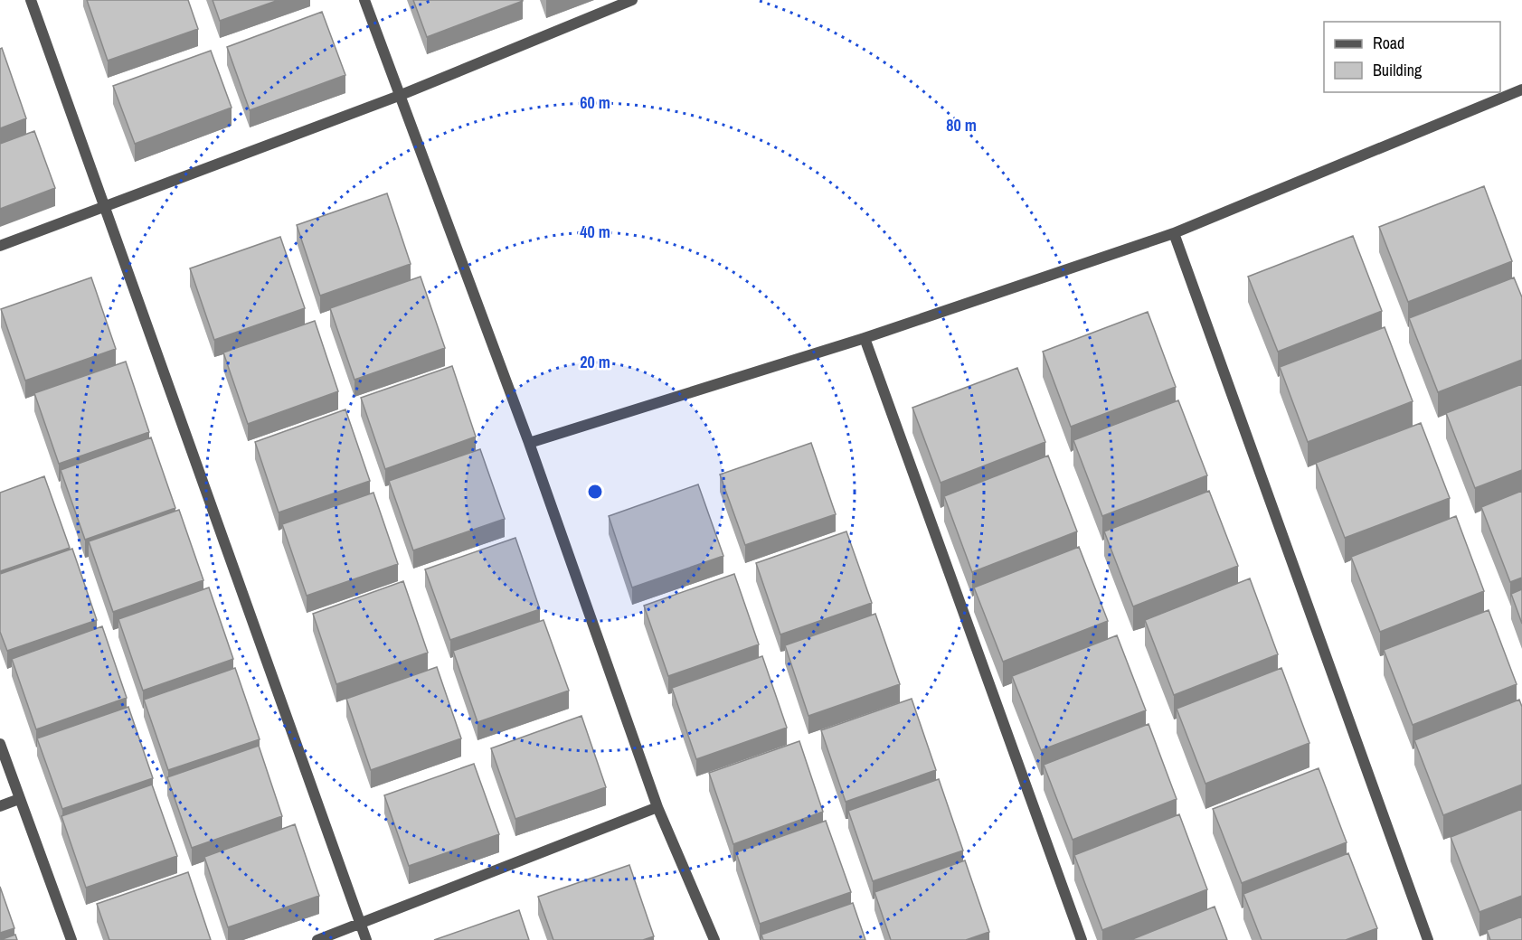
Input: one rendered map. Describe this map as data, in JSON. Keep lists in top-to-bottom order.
{
  "legend": ["Road", "Building"],
  "rings": [
    "60 m",
    "80 m",
    "40 m",
    "20 m"
  ]
}
